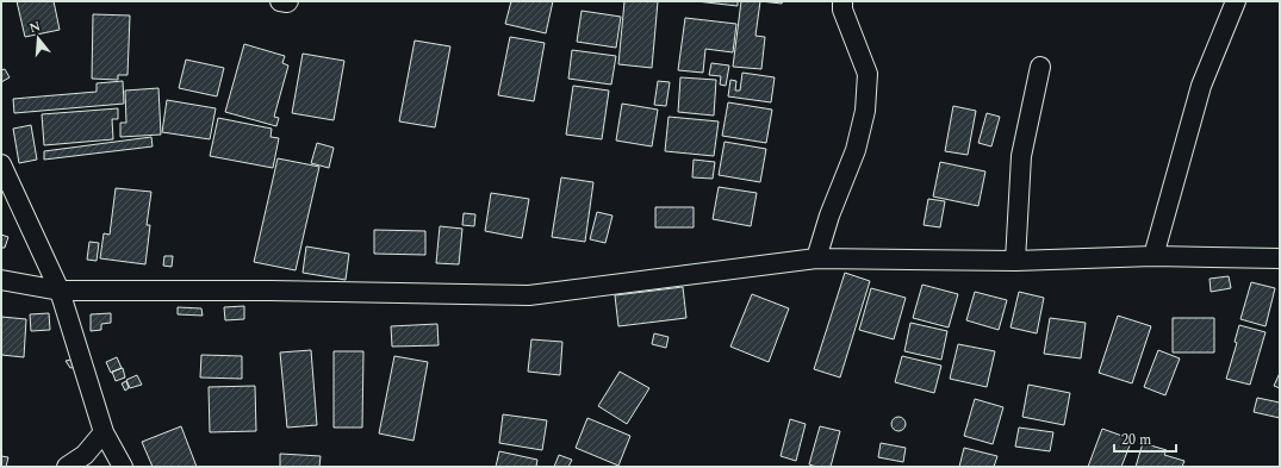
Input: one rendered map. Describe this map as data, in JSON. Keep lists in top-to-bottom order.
{
  "scale_bar": "20 m",
  "north": "top"
}
